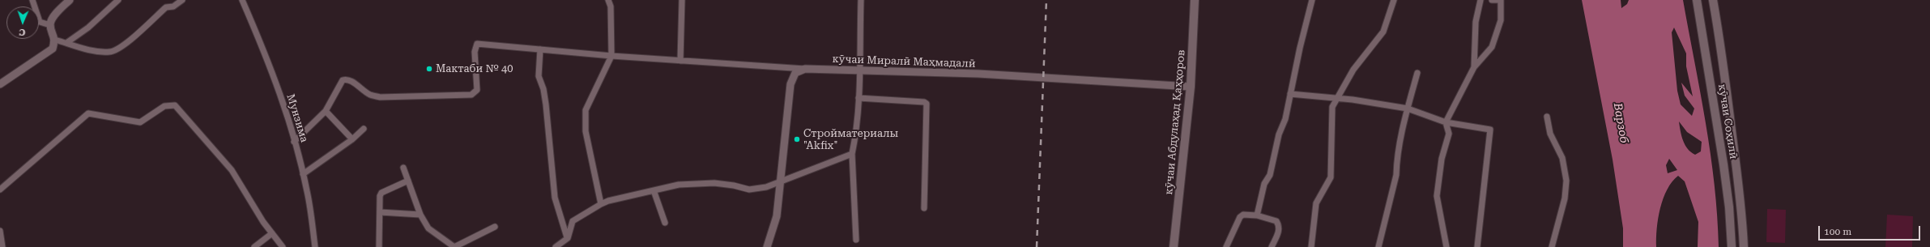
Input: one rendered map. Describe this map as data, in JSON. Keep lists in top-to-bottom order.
{
  "streets": {
    "main road": ["кӯчаи Соҳилӣ", "кӯчаи Абдулаҳад Қаҳҳоров"],
    "street": ["кӯчаи Миралӣ Маҳмадалӣ", "Мунзима"]
  },
  "crossings": [
    ["кӯчаи Миралӣ Маҳмадалӣ", "кӯчаи Абдулаҳад Қаҳҳоров"]
  ],
  "water": ["Варзоб"],
  "places": ["Мактаби № 40", "Стройматериалы \"Akfix\""],
  "scale_bar": "100 m",
  "north": "bottom"
}
